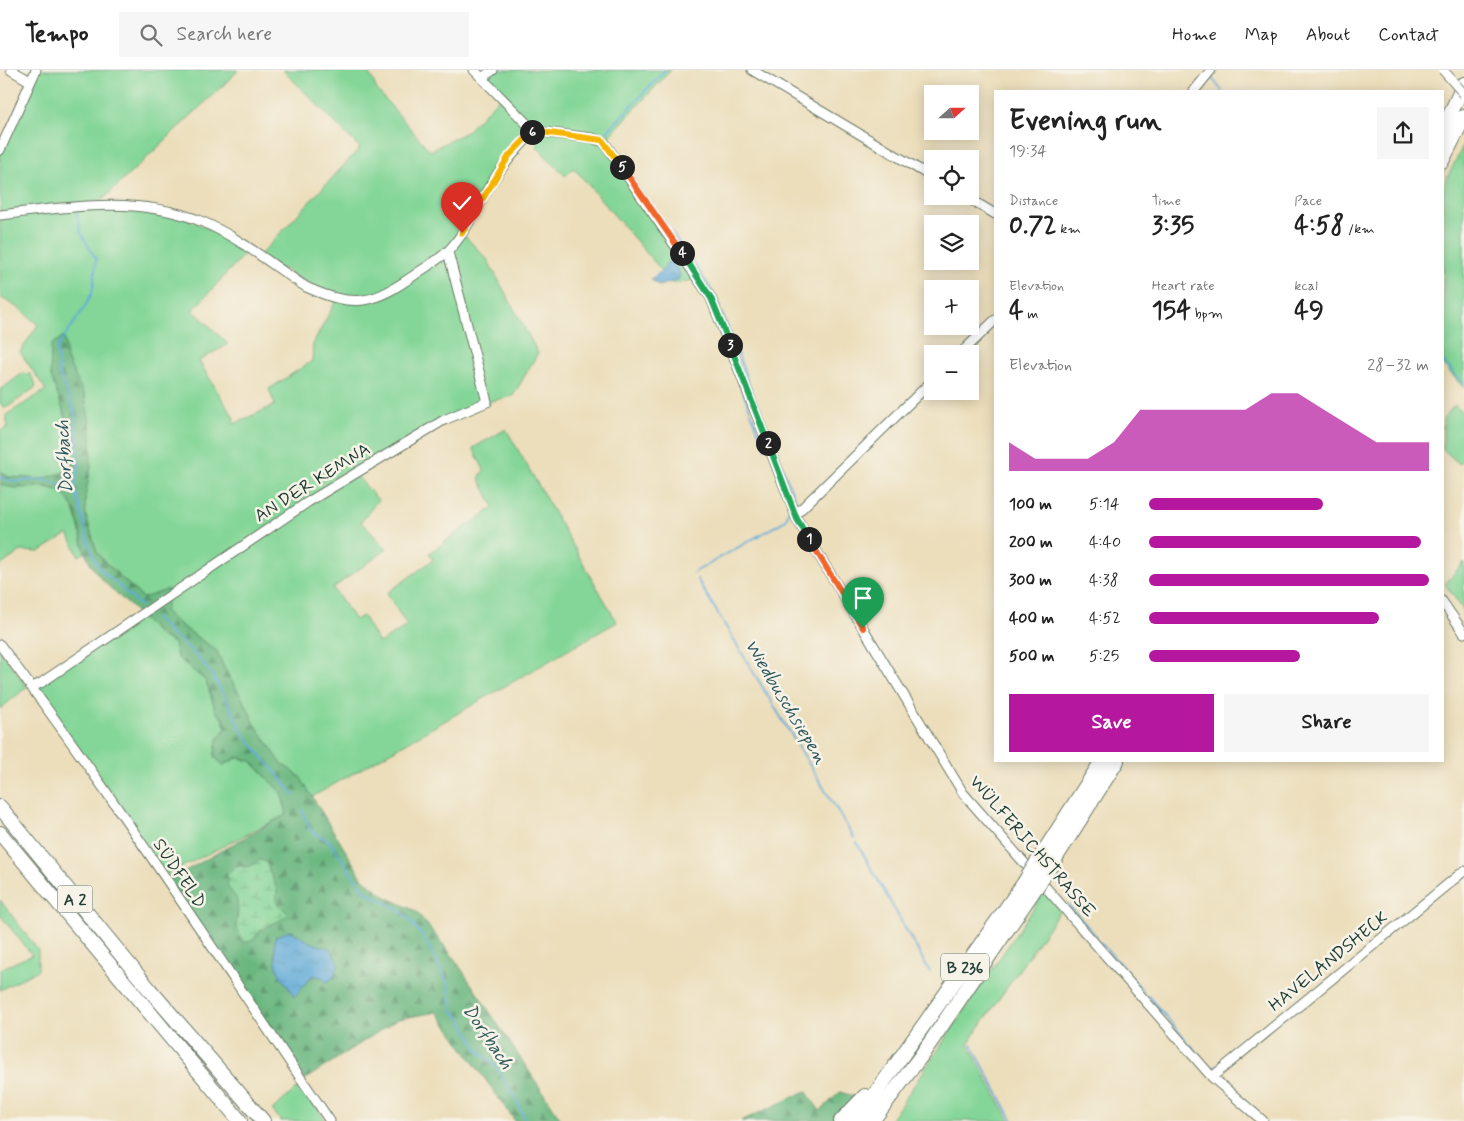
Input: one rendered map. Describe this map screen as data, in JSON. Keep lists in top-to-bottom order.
{
  "streets": {
    "highway": ["A 2", "B 236"],
    "street": [
      "AN DER KEMNA",
      "WÜLFERICHSTRASSE",
      "SÜDFELD",
      "HAVELANDSHECK"
    ]
  },
  "crossings": [
    ["AN DER KEMNA", "SÜDFELD"],
    ["WÜLFERICHSTRASSE", "HAVELANDSHECK"]
  ],
  "water": ["Dorfbach", "Wiedbuschsiepen"],
  "north": "right",
  "page": {
    "header": "Tempo",
    "search": "Search here",
    "nav": [
      "Home",
      "Map",
      "About",
      "Contact"
    ],
    "map_buttons": ["+", "−"],
    "heading": ["Evening run", "19:34"],
    "pins": [
      "6",
      "5",
      "4",
      "3",
      "2",
      "1"
    ],
    "stats": [
      ["Distance", "0.72 km"],
      ["Time", "3:35"],
      ["Pace", "4:58 /km"],
      ["Elevation", "4 m"],
      ["Heart rate", "154 bpm"],
      ["kcal", "49"]
    ],
    "chart": ["Elevation", "28–32 m"],
    "list": [
      {
        "name": "100 m",
        "note": "5:14"
      },
      {
        "name": "200 m",
        "note": "4:40"
      },
      {
        "name": "300 m",
        "note": "4:38"
      },
      {
        "name": "400 m",
        "note": "4:52"
      },
      {
        "name": "500 m",
        "note": "5:25"
      }
    ],
    "buttons": ["Save", "Share"]
  }
}
